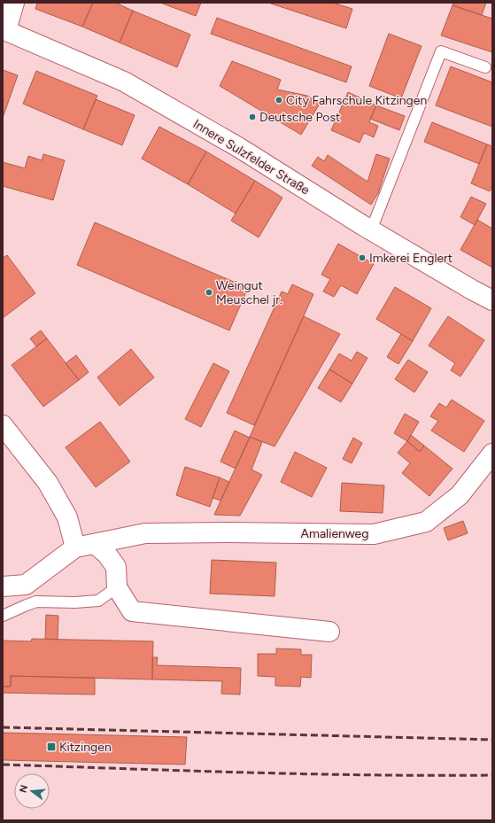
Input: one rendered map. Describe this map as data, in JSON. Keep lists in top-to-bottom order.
{
  "streets": {
    "street": ["Innere Sulzfelder Straße", "Amalienweg"]
  },
  "places": {
    "other": [
      "City Fahrschule Kitzingen",
      "Deutsche Post",
      "Imkerei Englert",
      "Weingut Meuschel jr."
    ],
    "transit": ["Kitzingen"]
  },
  "north": "left"
}
